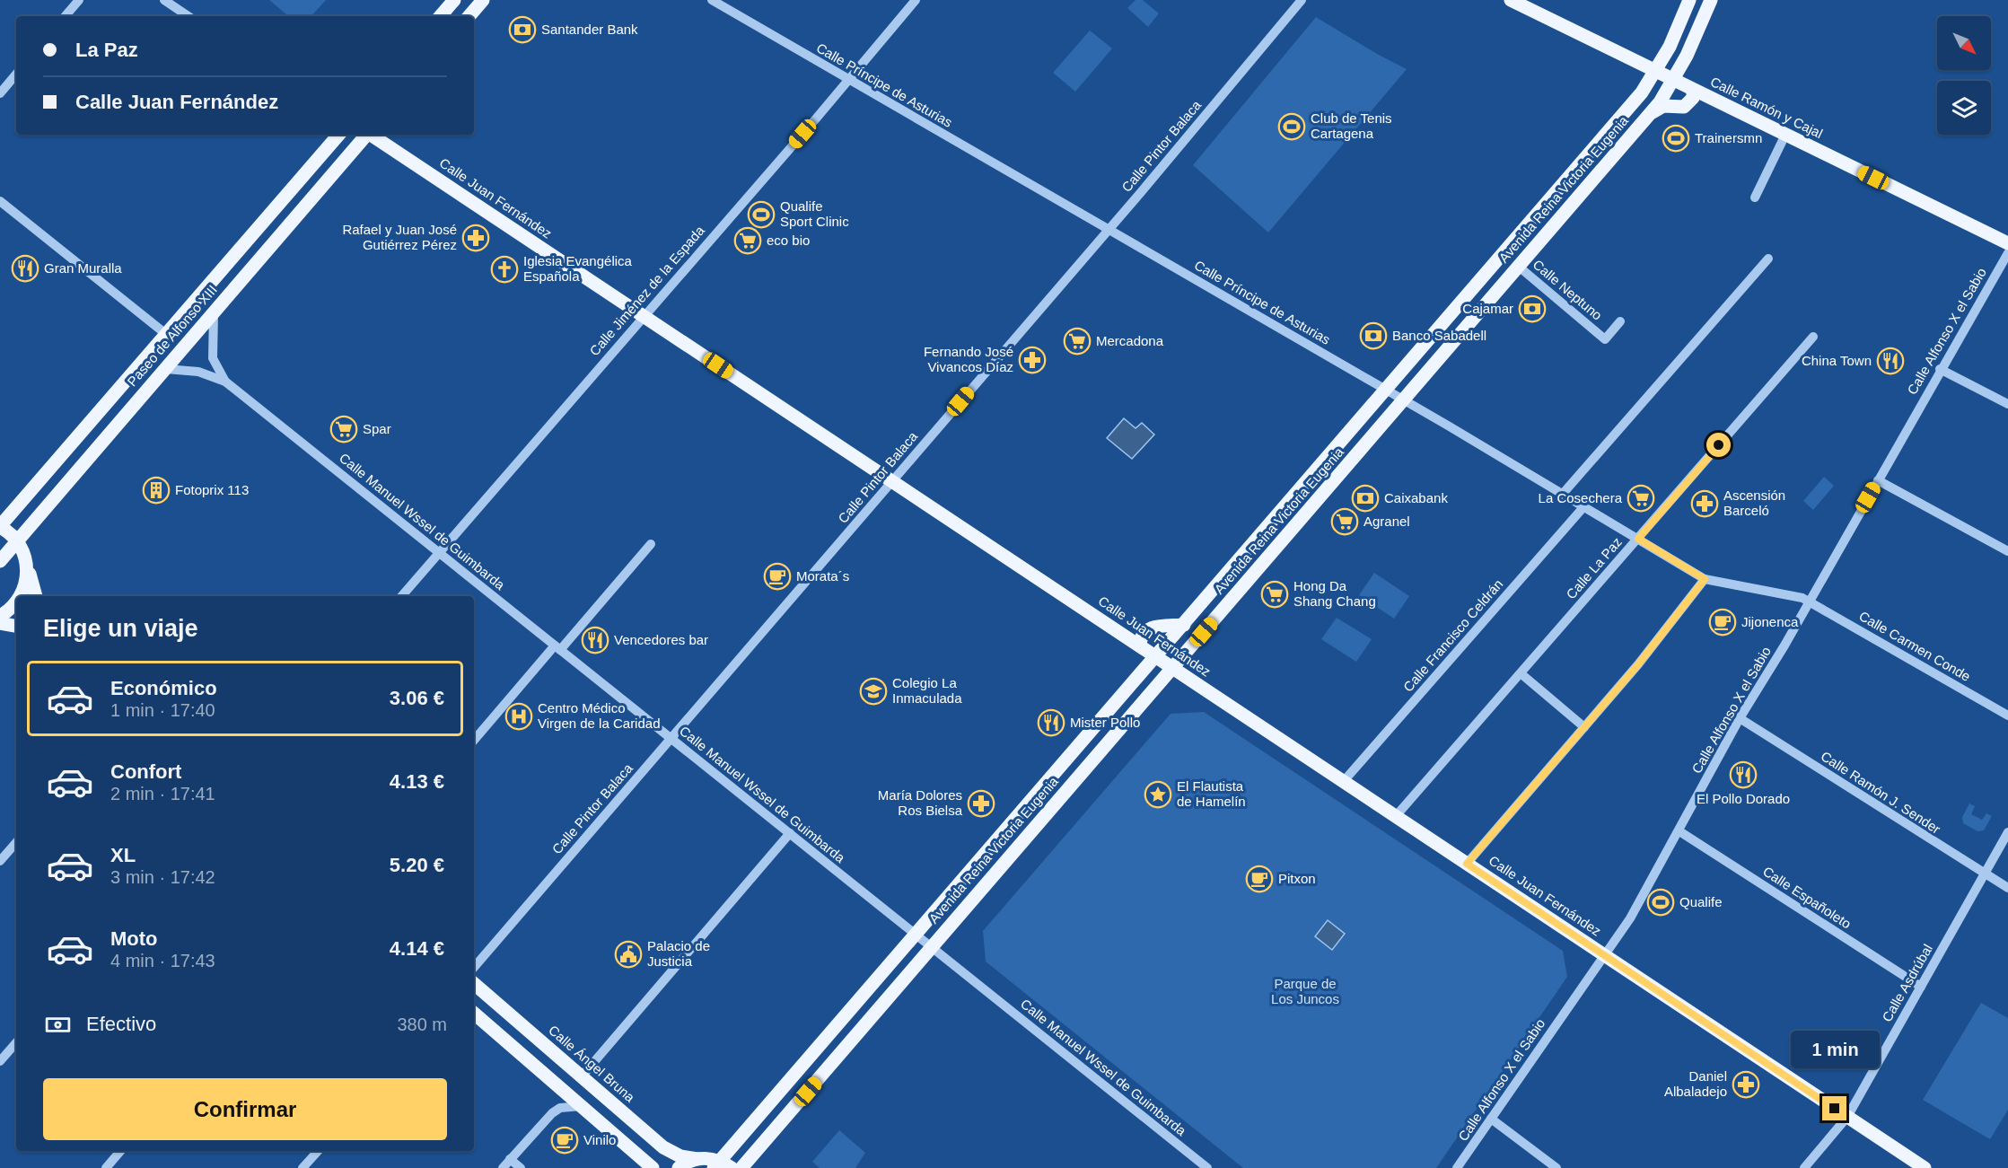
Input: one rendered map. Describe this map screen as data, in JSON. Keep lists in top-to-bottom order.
{
  "streets": {
    "main road": [
      "Calle Ramón y Cajal",
      "Avenida Reina Victoria Eugenia",
      "Calle Juan Fernández",
      "Paseo de Alfonso XIII",
      "Calle Ángel Bruna"
    ],
    "street": [
      "Calle Príncipe de Asturias",
      "Calle Pintor Balaca",
      "Calle Neptuno",
      "Calle Jiménez de la Espada",
      "Calle Alfonso X el Sabio",
      "Calle Manuel Wssel de Guimbarda",
      "Calle La Paz",
      "Calle Francisco Celdrán",
      "Calle Carmen Conde",
      "Calle Ramón J. Sender",
      "Calle Españoleto",
      "Calle Asdrúbal"
    ]
  },
  "crossings": [
    ["Calle Príncipe de Asturias", "Calle Pintor Balaca"],
    ["Calle Príncipe de Asturias", "Avenida Reina Victoria Eugenia"],
    ["Calle Príncipe de Asturias", "Calle Jiménez de la Espada"],
    ["Calle Príncipe de Asturias", "Calle Alfonso X el Sabio"],
    ["Calle Príncipe de Asturias", "Calle La Paz"],
    ["Calle Príncipe de Asturias", "Calle Francisco Celdrán"],
    ["Calle Príncipe de Asturias", "Calle Carmen Conde"],
    ["Calle Ramón y Cajal", "Avenida Reina Victoria Eugenia"],
    ["Calle Pintor Balaca", "Calle Juan Fernández"],
    ["Calle Pintor Balaca", "Calle Manuel Wssel de Guimbarda"],
    ["Avenida Reina Victoria Eugenia", "Calle Juan Fernández"],
    ["Avenida Reina Victoria Eugenia", "Calle Neptuno"],
    ["Avenida Reina Victoria Eugenia", "Calle Manuel Wssel de Guimbarda"],
    ["Avenida Reina Victoria Eugenia", "Calle Ángel Bruna"],
    ["Calle Juan Fernández", "Calle Jiménez de la Espada"],
    ["Calle Juan Fernández", "Calle Alfonso X el Sabio"],
    ["Calle Juan Fernández", "Calle La Paz"],
    ["Calle Juan Fernández", "Calle Francisco Celdrán"],
    ["Calle Juan Fernández", "Calle Asdrúbal"],
    ["Calle Jiménez de la Espada", "Calle Manuel Wssel de Guimbarda"],
    ["Calle Alfonso X el Sabio", "Calle Carmen Conde"],
    ["Calle Alfonso X el Sabio", "Calle Ramón J. Sender"],
    ["Calle Alfonso X el Sabio", "Calle Españoleto"],
    ["Paseo de Alfonso XIII", "Calle Manuel Wssel de Guimbarda"],
    ["Calle Ramón J. Sender", "Calle Asdrúbal"],
    ["Calle Españoleto", "Calle Asdrúbal"]
  ],
  "parks": ["Parque de Los Juncos"],
  "places": {
    "bank": [
      "Santander Bank",
      "Cajamar",
      "Banco Sabadell",
      "Caixabank"
    ],
    "sports": [
      "Club de Tenis Cartagena",
      "Trainersmn",
      "Qualife Sport Clinic",
      "Qualife"
    ],
    "pharmacy": [
      "Rafael y Juan José Gutiérrez Pérez",
      "Fernando José Vivancos Díaz",
      "Ascensión Barceló",
      "María Dolores Ros Bielsa",
      "Daniel Albaladejo"
    ],
    "supermarket": [
      "eco bio",
      "Mercadona",
      "Spar",
      "La Cosechera",
      "Agranel",
      "Hong Da Shang Chang"
    ],
    "restaurant": [
      "Gran Muralla",
      "China Town",
      "Vencedores bar",
      "Mister Pollo",
      "El Pollo Dorado"
    ],
    "church": ["Iglesia Evangélica Española"],
    "building": ["Fotoprix 113"],
    "cafe": [
      "Morata´s",
      "Jijonenca",
      "Pitxon",
      "Vinilo"
    ],
    "school or university": ["Colegio La Inmaculada"],
    "hospital": ["Centro Médico Virgen de la Caridad"],
    "place": ["El Flautista de Hamelín"],
    "public building": ["Palacio de Justicia"]
  },
  "north": "bottom right",
  "page": {
    "banner": ["La Paz", "Calle Juan Fernández"],
    "heading": "Elige un viaje",
    "list": [
      {
        "name": "Económico",
        "note": "1 min · 17:40",
        "value": "3.06 €"
      },
      {
        "name": "Confort",
        "note": "2 min · 17:41",
        "value": "4.13 €"
      },
      {
        "name": "XL",
        "note": "3 min · 17:42",
        "value": "5.20 €"
      },
      {
        "name": "Moto",
        "note": "4 min · 17:43",
        "value": "4.14 €"
      }
    ],
    "pay": ["Efectivo", "380 m"],
    "bubble": "1 min",
    "buttons": "Confirmar"
  }
}
